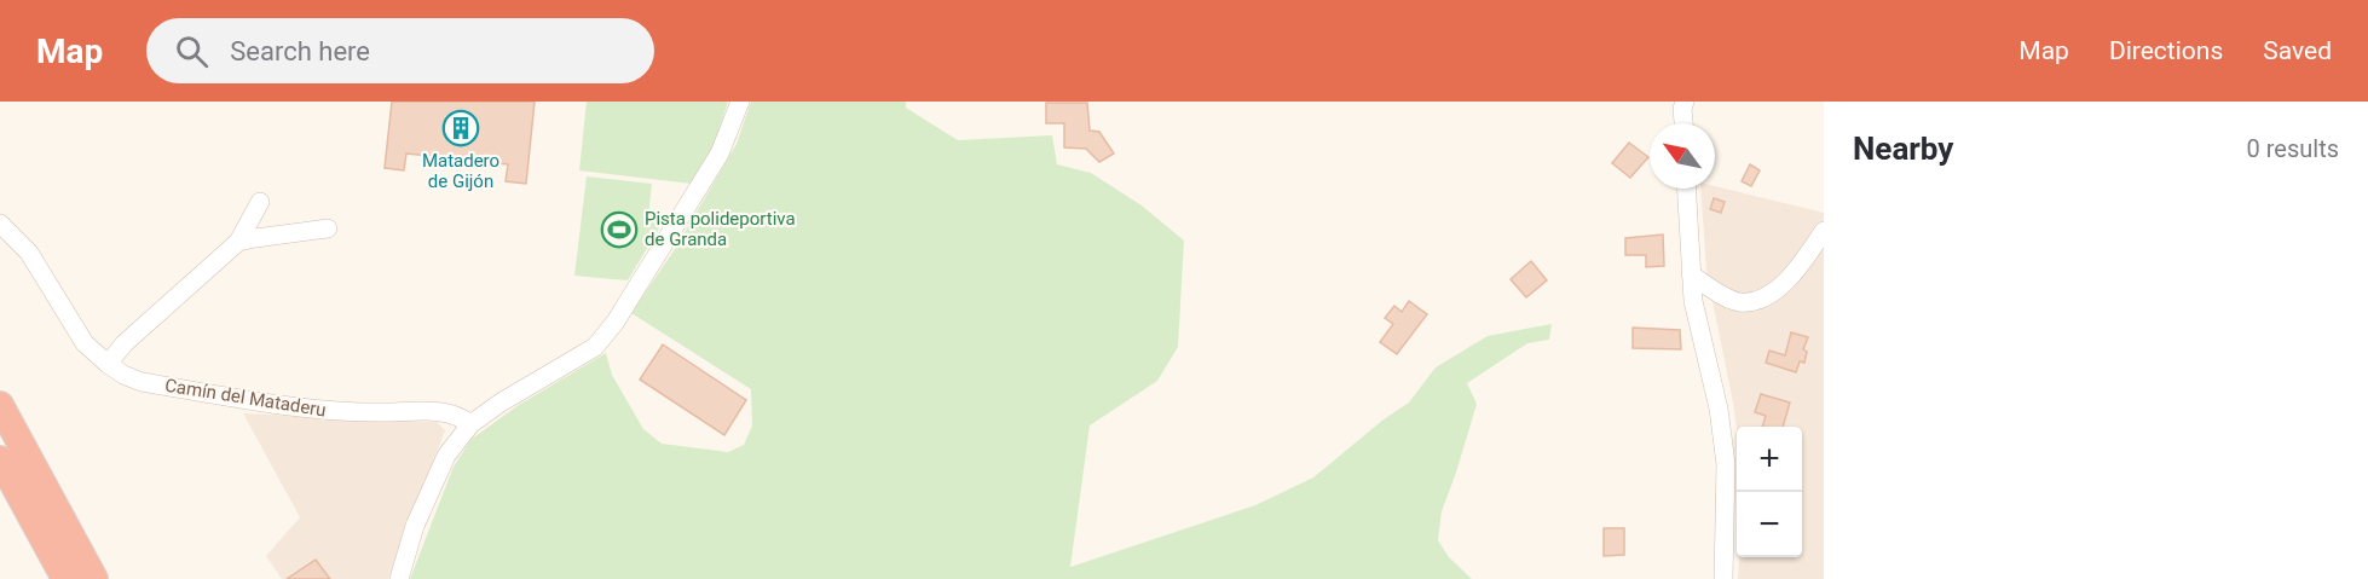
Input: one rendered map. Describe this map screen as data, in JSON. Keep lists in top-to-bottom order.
{
  "streets": {
    "street": ["Camín del Mataderu"]
  },
  "places": {
    "building": ["Matadero de Gijón"],
    "sports": ["Pista polideportiva de Granda"]
  },
  "north": "top left",
  "page": {
    "header": "Map",
    "search": "Search here",
    "nav": ["Map", "Directions", "Saved"],
    "heading": ["Nearby", "0 results"],
    "map_buttons": ["+", "−"]
  }
}
